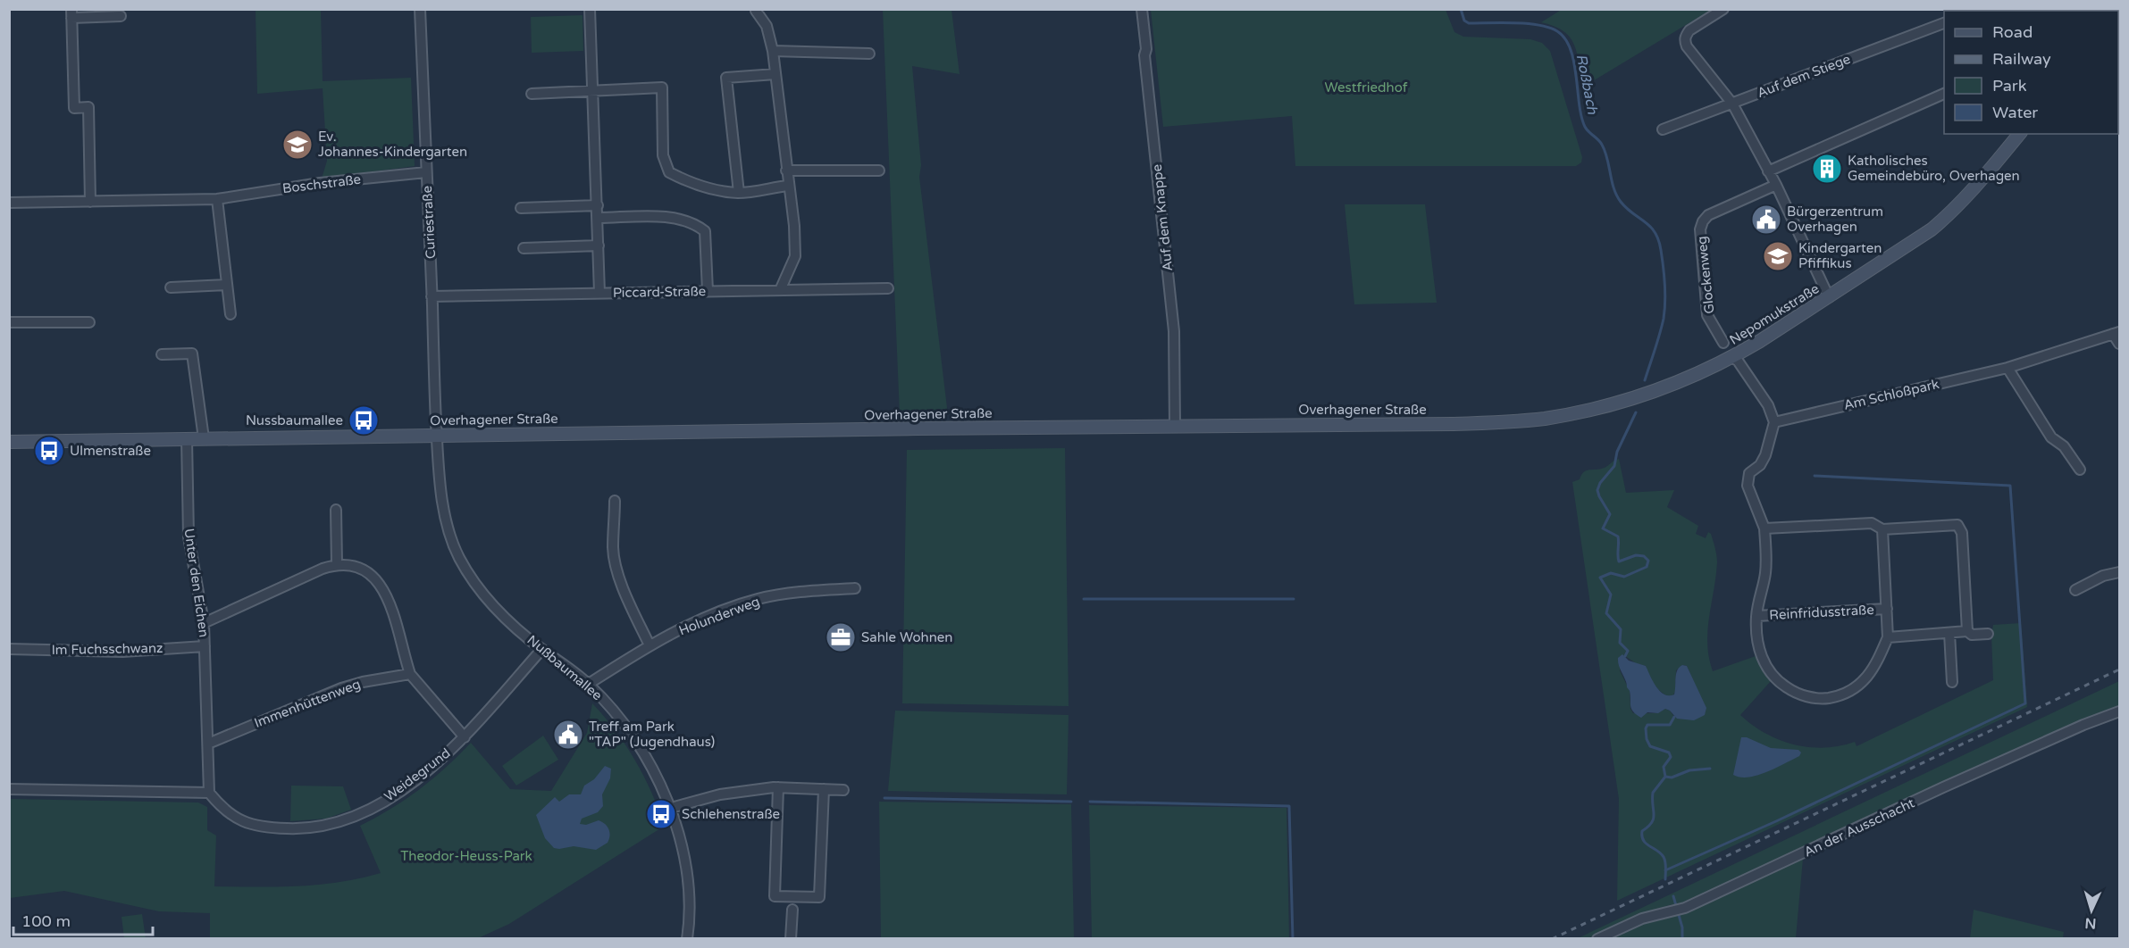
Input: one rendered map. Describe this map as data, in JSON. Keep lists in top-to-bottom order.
{
  "streets": {
    "main road": ["Nepomukstraße", "Overhagener Straße"],
    "street": [
      "Auf dem Stiege",
      "Boschstraße",
      "Auf dem Knappe",
      "Curiestraße",
      "Glockenweg",
      "Piccard-Straße",
      "Am Schloßpark",
      "Unter den Eichen",
      "Reinfridusstraße",
      "Holunderweg",
      "Im Fuchsschwanz",
      "Nußbaumallee",
      "Immenhüttenweg",
      "Weidegrund",
      "An der Ausschacht"
    ]
  },
  "crossings": [
    ["Boschstraße", "Curiestraße"],
    ["Auf dem Knappe", "Overhagener Straße"],
    ["Curiestraße", "Piccard-Straße"],
    ["Curiestraße", "Overhagener Straße"],
    ["Curiestraße", "Nußbaumallee"],
    ["Nepomukstraße", "Overhagener Straße"],
    ["Overhagener Straße", "Unter den Eichen"],
    ["Overhagener Straße", "Nußbaumallee"],
    ["Unter den Eichen", "Im Fuchsschwanz"],
    ["Unter den Eichen", "Immenhüttenweg"],
    ["Unter den Eichen", "Weidegrund"],
    ["Holunderweg", "Nußbaumallee"],
    ["Nußbaumallee", "Weidegrund"]
  ],
  "water": ["Roßbach"],
  "parks": ["Westfriedhof", "Theodor-Heuss-Park"],
  "places": {
    "school or university": ["Ev. Johannes-Kindergarten", "Kindergarten Pfiffikus"],
    "building": ["Katholisches Gemeindebüro, Overhagen"],
    "public building": ["Bürgerzentrum Overhagen", "Treff am Park \"TAP\" (Jugendhaus)"],
    "bus stop": ["Nussbaumallee", "Ulmenstraße", "Schlehenstraße"],
    "office": ["Sahle Wohnen"]
  },
  "legend": [
    "Road",
    "Railway",
    "Park",
    "Water"
  ],
  "scale_bar": "100 m",
  "north": "bottom"
}
